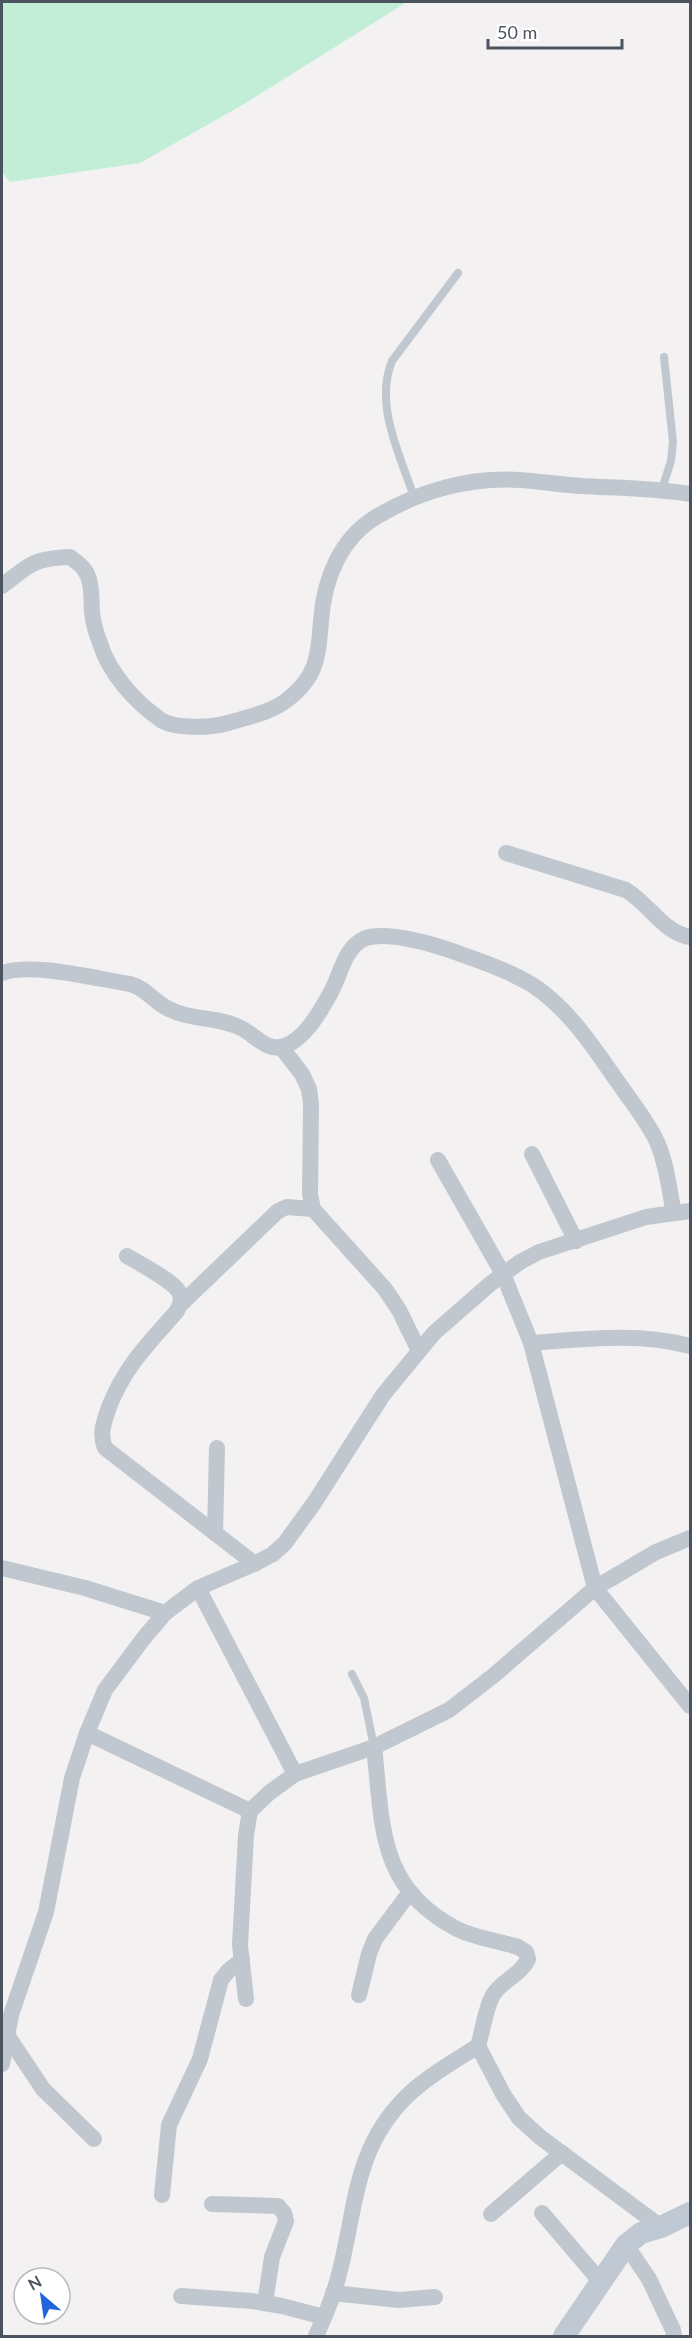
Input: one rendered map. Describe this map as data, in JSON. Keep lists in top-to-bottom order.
{
  "scale_bar": "50 m",
  "north": "top left"
}
